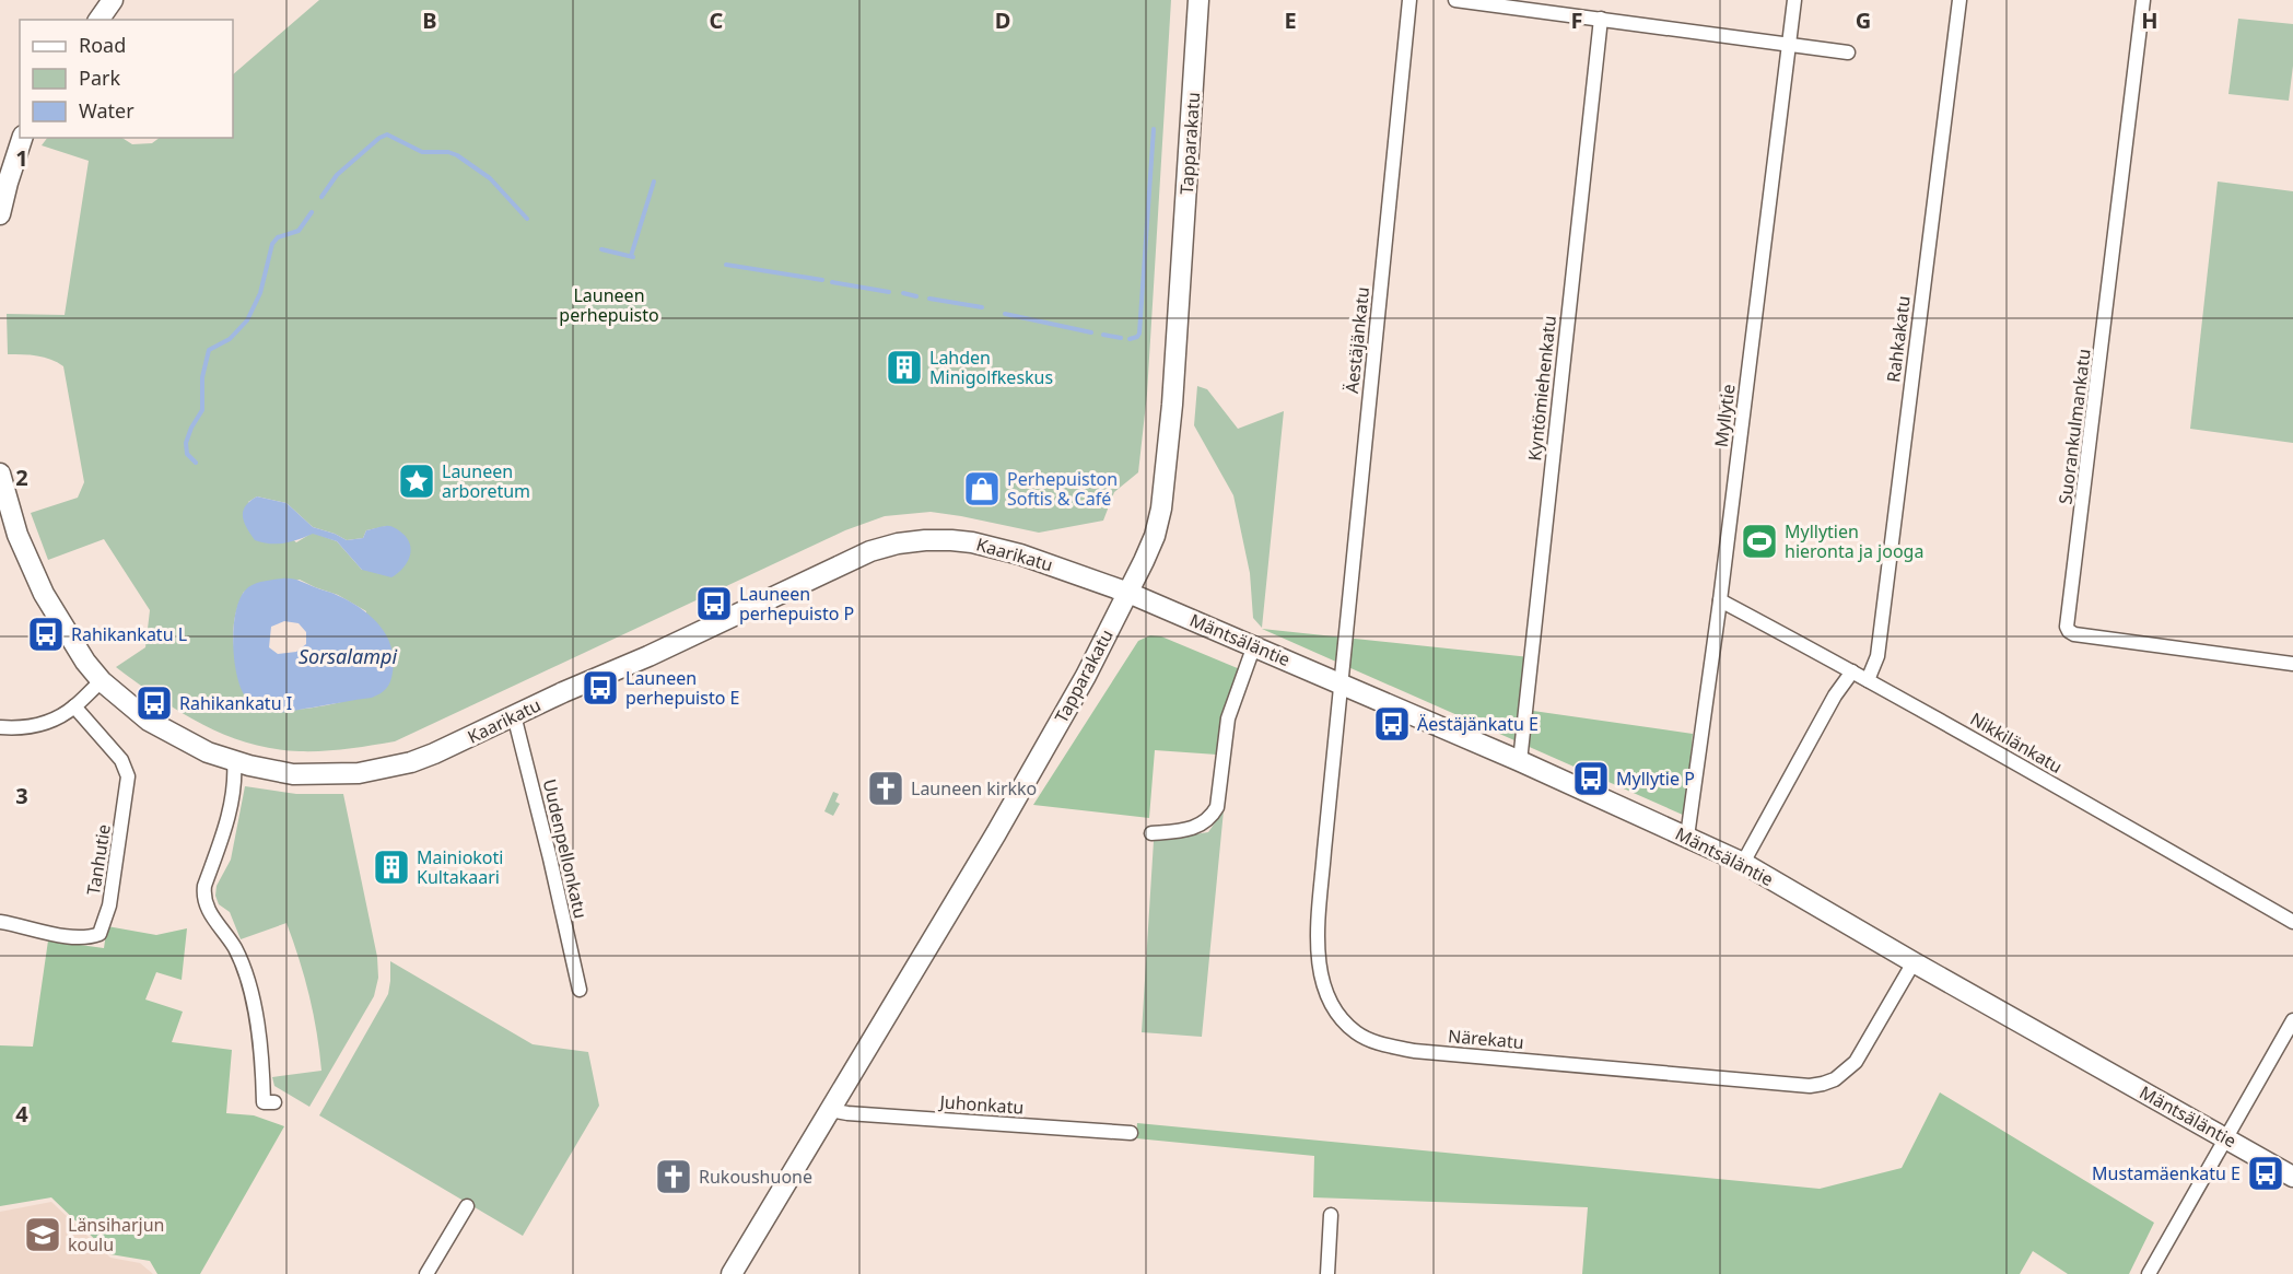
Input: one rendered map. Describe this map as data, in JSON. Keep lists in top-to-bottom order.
{
  "streets": {
    "street": [
      "Tapparakatu",
      "Rahkakatu",
      "Äestäjänkatu",
      "Kyntömiehenkatu",
      "Myllytie",
      "Suorankulmankatu",
      "Kaarikatu",
      "Mäntsäläntie",
      "Nikkilänkatu",
      "Uudenpellonkatu",
      "Tanhutie",
      "Närekatu",
      "Juhonkatu"
    ]
  },
  "crossings": [
    ["Tapparakatu", "Kaarikatu"],
    ["Tapparakatu", "Mäntsäläntie"],
    ["Tapparakatu", "Juhonkatu"],
    ["Rahkakatu", "Nikkilänkatu"],
    ["Äestäjänkatu", "Mäntsäläntie"],
    ["Äestäjänkatu", "Närekatu"],
    ["Kyntömiehenkatu", "Mäntsäläntie"],
    ["Myllytie", "Mäntsäläntie"],
    ["Myllytie", "Nikkilänkatu"],
    ["Kaarikatu", "Mäntsäläntie"],
    ["Kaarikatu", "Uudenpellonkatu"],
    ["Mäntsäläntie", "Närekatu"]
  ],
  "water": ["Sorsalampi"],
  "parks": ["Launeen perhepuisto"],
  "places": {
    "building": ["Lahden Minigolfkeskus", "Mainiokoti Kultakaari"],
    "place": ["Launeen arboretum"],
    "shop": ["Perhepuiston Softis & Café"],
    "sports": ["Myllytien hieronta ja jooga"],
    "bus stop": [
      "Launeen perhepuisto P",
      "Rahikankatu L",
      "Launeen perhepuisto E",
      "Rahikankatu I",
      "Äestäjänkatu E",
      "Myllytie P",
      "Mustamäenkatu E"
    ],
    "church": ["Launeen kirkko", "Rukoushuone"],
    "school or university": ["Länsiharjun koulu"]
  },
  "legend": ["Road", "Park", "Water"],
  "grid": {
    "columns": [
      "B",
      "C",
      "D",
      "E",
      "F",
      "G",
      "H"
    ],
    "rows": [
      "1",
      "2",
      "3",
      "4"
    ]
  }
}
